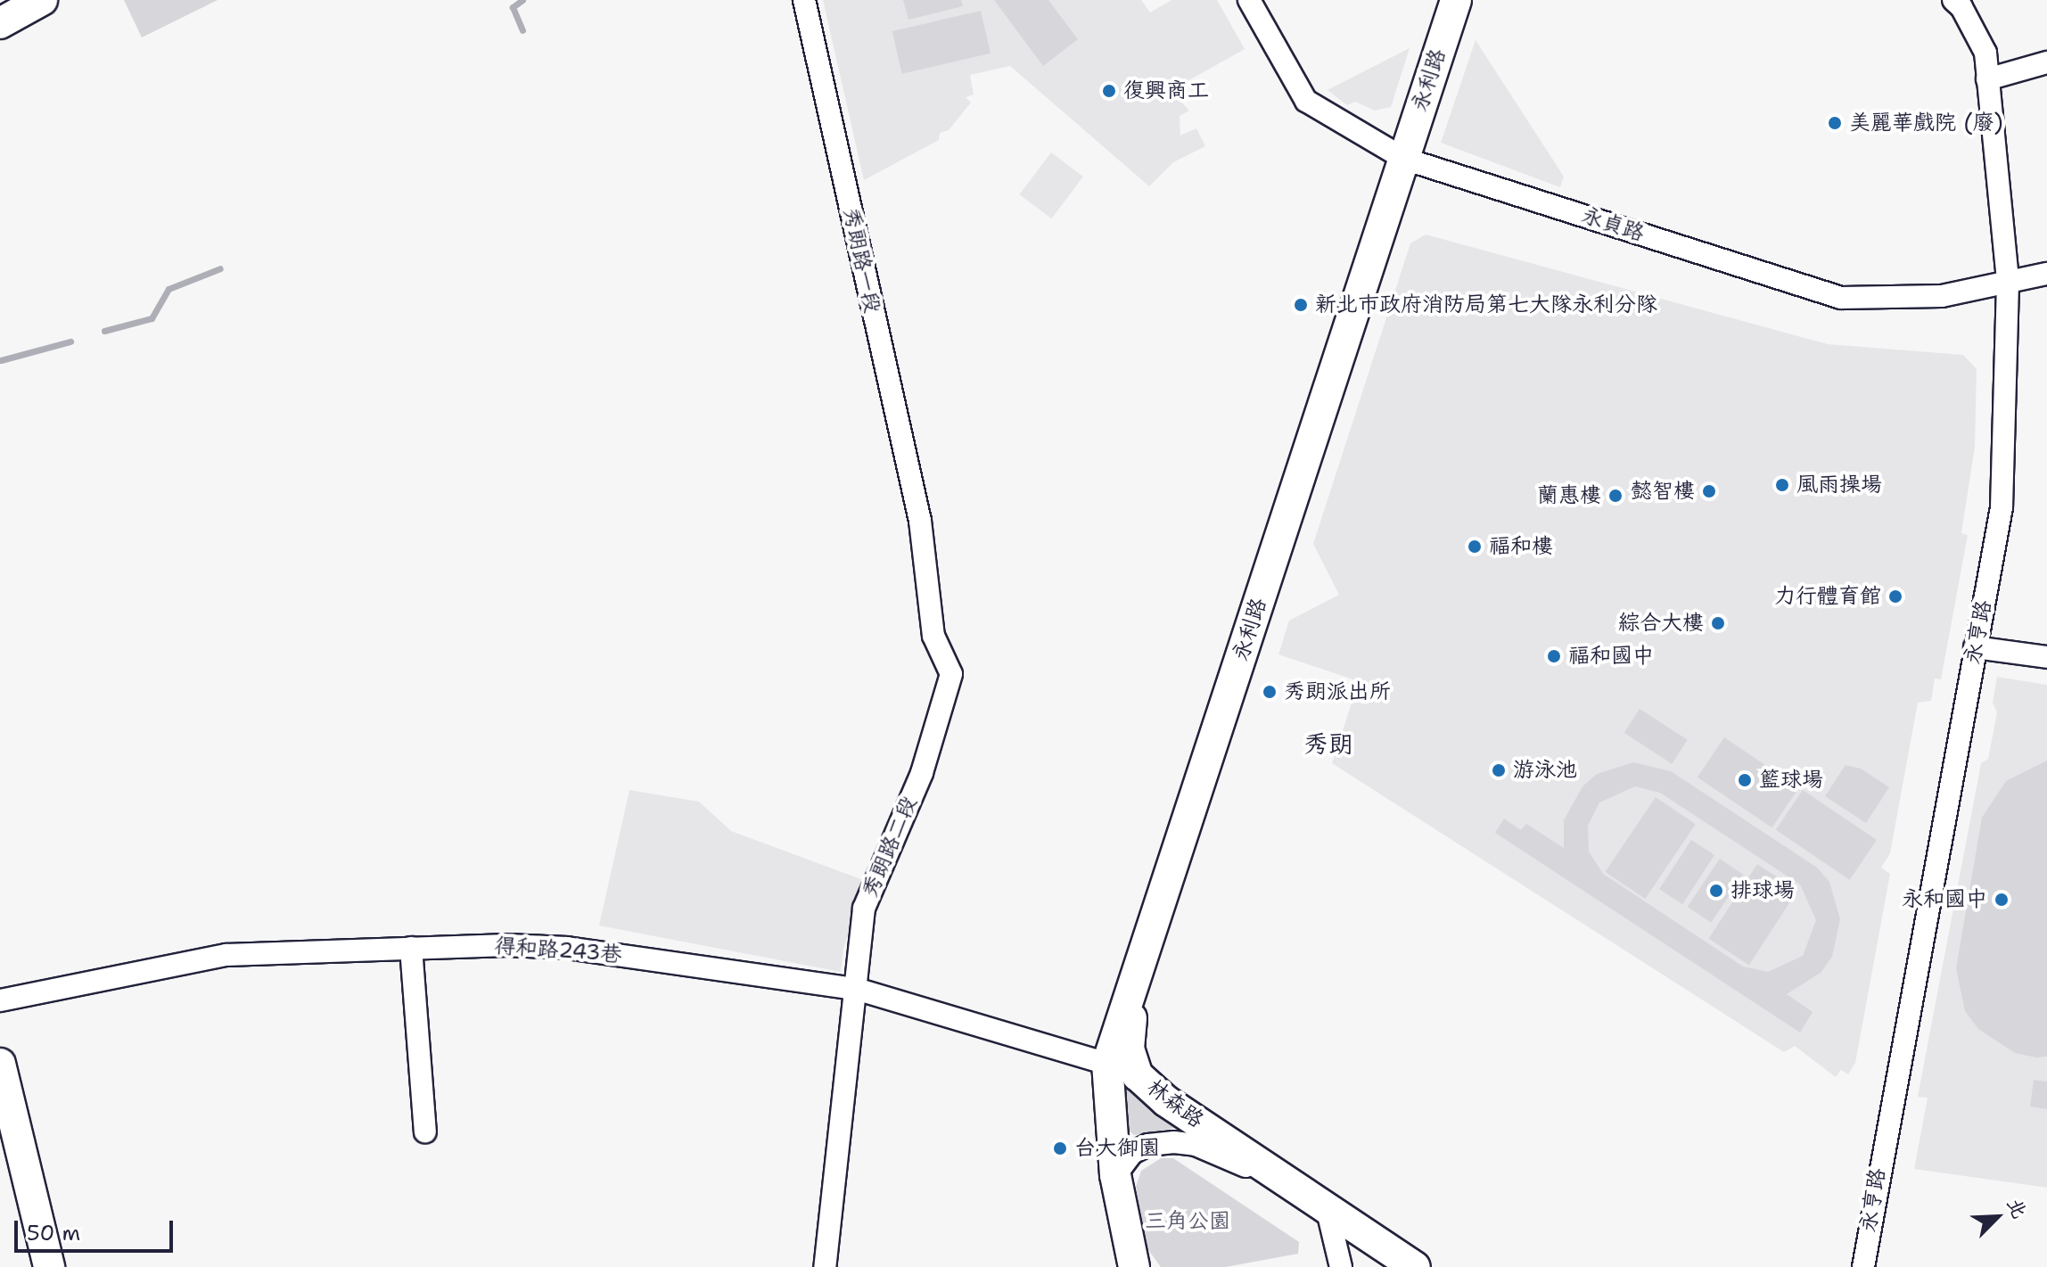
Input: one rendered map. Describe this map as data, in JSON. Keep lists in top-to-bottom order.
{
  "streets": {
    "street": [
      "永利路",
      "永貞路",
      "秀朗路一段",
      "永亨路",
      "秀朗路二段",
      "得和路243巷",
      "林森路"
    ]
  },
  "crossings": [
    ["永利路", "永貞路"],
    ["永利路", "得和路243巷"],
    ["永利路", "林森路"],
    ["永貞路", "永亨路"],
    ["秀朗路一段", "秀朗路二段"],
    ["秀朗路二段", "得和路243巷"]
  ],
  "districts": ["秀朗"],
  "parks": ["三角公園"],
  "places": [
    "復興商工",
    "美麗華戲院 (廢)",
    "新北市政府消防局第七大隊永利分隊",
    "風雨操場",
    "懿智樓",
    "蘭惠樓",
    "福和樓",
    "力行體育館",
    "綜合大樓",
    "福和國中",
    "秀朗派出所",
    "游泳池",
    "籃球場",
    "排球場",
    "永和國中",
    "台大御園"
  ],
  "scale_bar": "50 m",
  "north": "top right"
}
